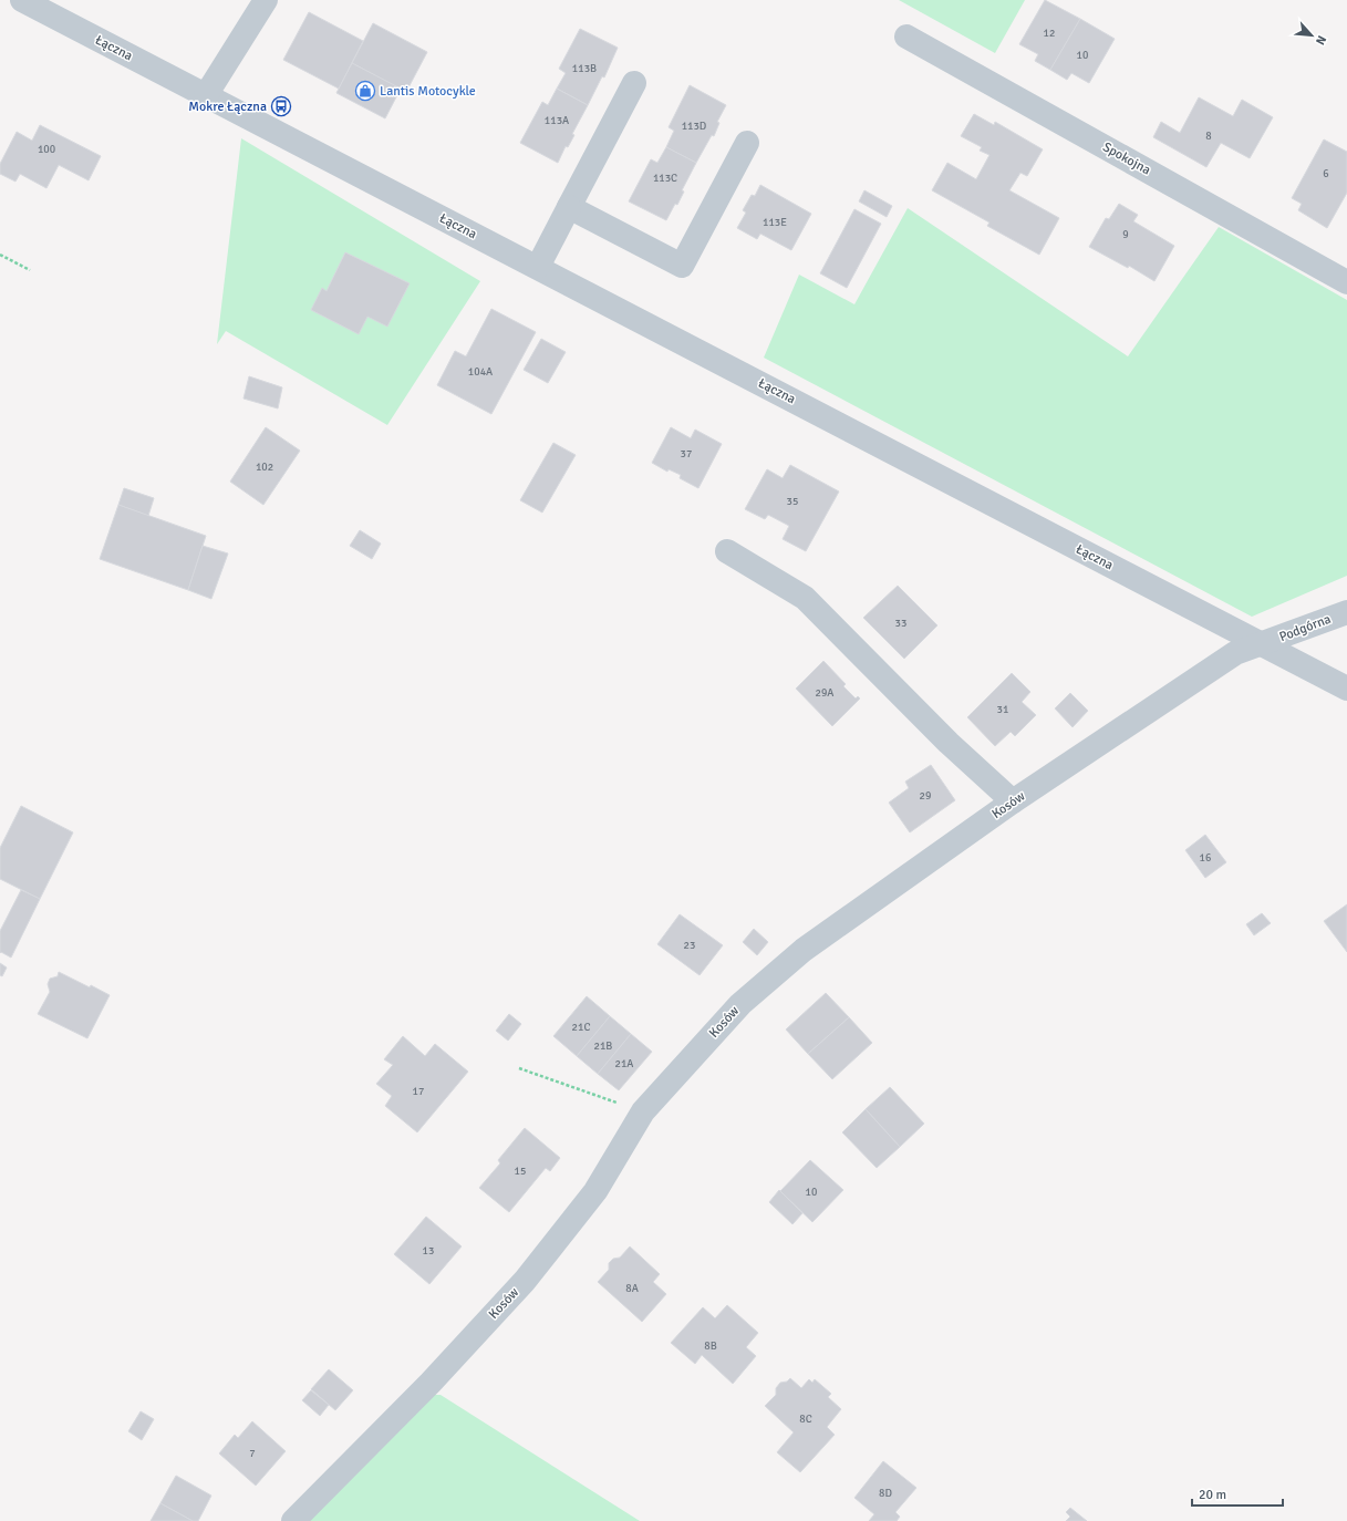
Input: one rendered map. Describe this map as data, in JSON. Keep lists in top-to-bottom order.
{
  "streets": {
    "street": [
      "Łączna",
      "Spokojna",
      "Podgórna",
      "Kosów"
    ]
  },
  "crossings": [
    ["Łączna", "Podgórna"],
    ["Łączna", "Kosów"],
    ["Podgórna", "Kosów"]
  ],
  "places": {
    "shop": ["Lantis Motocykle"],
    "bus stop": ["Mokre Łączna"]
  },
  "house_numbers": [
    "12",
    "10",
    "113B",
    "113A",
    "113D",
    "8",
    "100",
    "6",
    "113C",
    "113E",
    "9",
    "104A",
    "37",
    "102",
    "35",
    "33",
    "29A",
    "31",
    "29",
    "16",
    "23",
    "21C",
    "21B",
    "21A",
    "17",
    "15",
    "10",
    "13",
    "8A",
    "8B",
    "8C",
    "7",
    "8D"
  ],
  "scale_bar": "20 m",
  "north": "bottom right"
}
